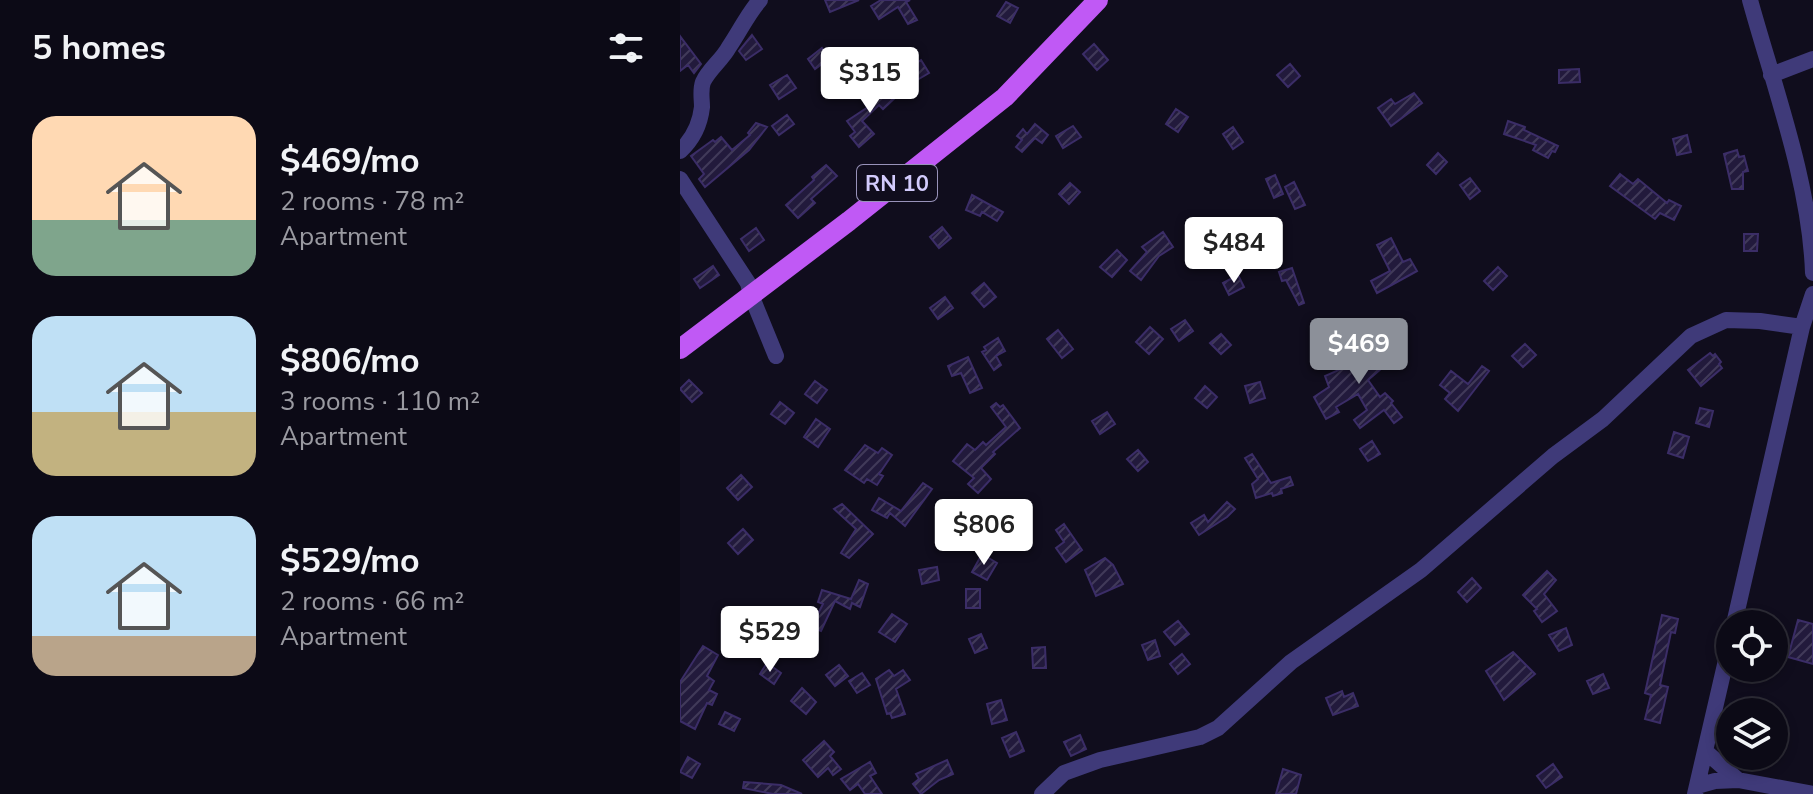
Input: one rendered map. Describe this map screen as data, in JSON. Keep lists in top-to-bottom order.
{
  "streets": {
    "main road": ["RN 10"]
  },
  "page": {
    "heading": "5 homes",
    "price": [
      "$315",
      "$484",
      "$469",
      "$806",
      "$529"
    ],
    "list": [
      {
        "name": "$469/mo",
        "note": "2 rooms · 78 m² · Apartment"
      },
      {
        "name": "$806/mo",
        "note": "3 rooms · 110 m² · Apartment"
      },
      {
        "name": "$529/mo",
        "note": "2 rooms · 66 m² · Apartment"
      }
    ]
  }
}
